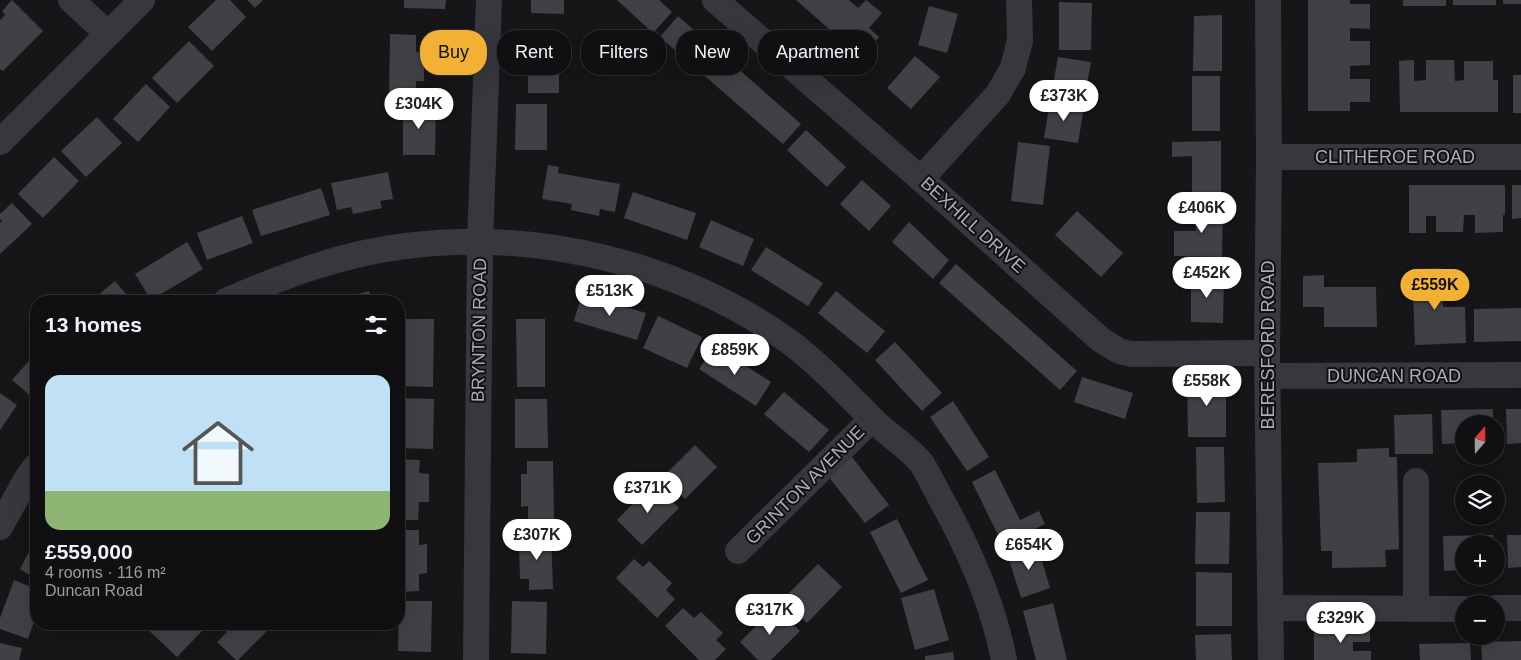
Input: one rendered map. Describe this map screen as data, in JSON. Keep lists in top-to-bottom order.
{
  "streets": {
    "street": [
      "CLITHEROE ROAD",
      "BEXHILL DRIVE",
      "BRYNTON ROAD",
      "BERESFORD ROAD",
      "DUNCAN ROAD",
      "GRINTON AVENUE"
    ]
  },
  "crossings": [
    ["CLITHEROE ROAD", "BERESFORD ROAD"],
    ["BEXHILL DRIVE", "BERESFORD ROAD"],
    ["BEXHILL DRIVE", "DUNCAN ROAD"],
    ["BERESFORD ROAD", "DUNCAN ROAD"]
  ],
  "north": "top",
  "page": {
    "chip": [
      "Buy",
      "Rent",
      "Filters",
      "New",
      "Apartment"
    ],
    "price": [
      "£373K",
      "£304K",
      "£406K",
      "£452K",
      "£559K",
      "£513K",
      "£859K",
      "£558K",
      "£371K",
      "£307K",
      "£654K",
      "£317K",
      "£329K"
    ],
    "heading": "13 homes",
    "list": [
      {
        "name": "£559,000",
        "note": "4 rooms · 116 m² · Duncan Road"
      }
    ],
    "map_buttons": ["+", "−"]
  }
}
